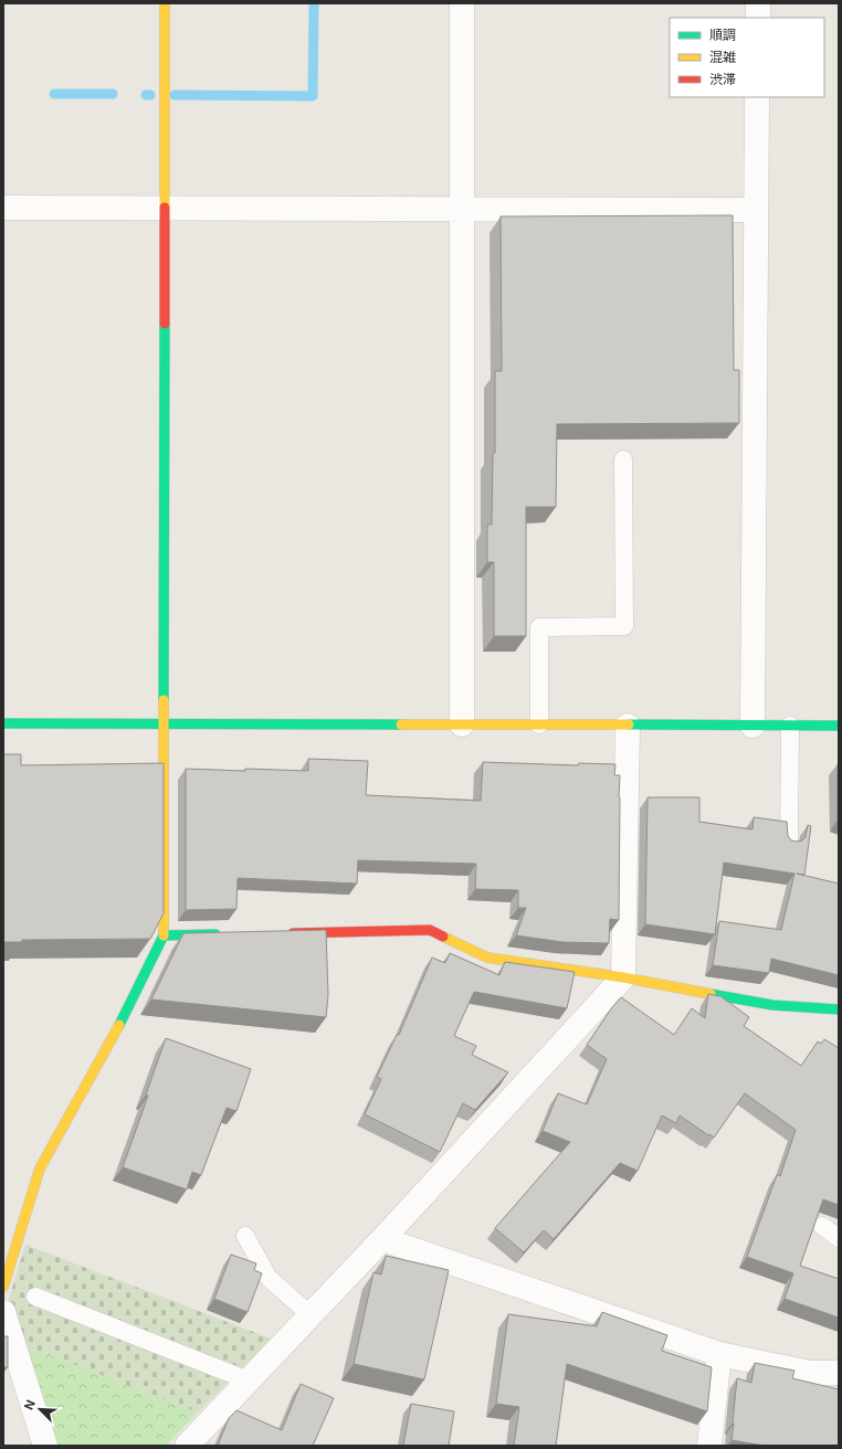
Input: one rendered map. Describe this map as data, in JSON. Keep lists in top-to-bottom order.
{
  "legend": ["順調", "混雑", "渋滞"],
  "north": "top left"
}
